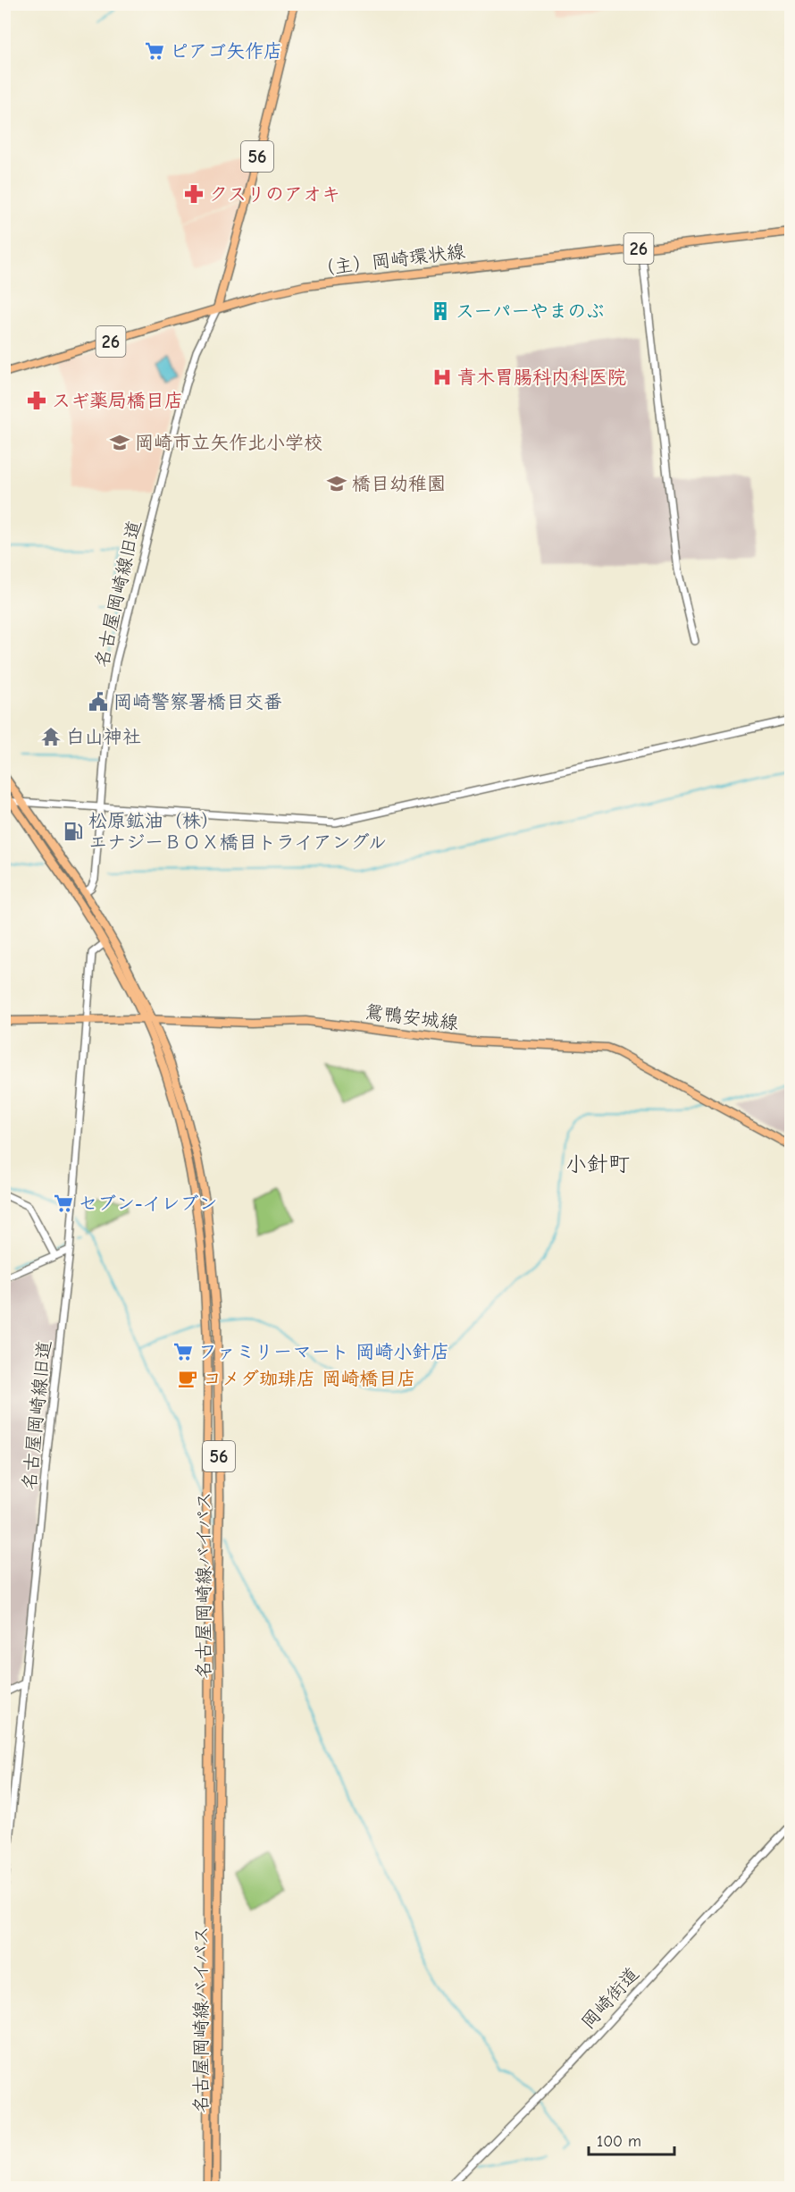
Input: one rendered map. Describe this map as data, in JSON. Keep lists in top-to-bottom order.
{
  "streets": {
    "main road": [
      "56",
      "26",
      "（主）岡崎環状線",
      "鴛鴨安城線",
      "名古屋岡崎線バイパス"
    ],
    "street": ["名古屋岡崎線旧道", "岡崎街道"]
  },
  "crossings": [
    ["56", "（主）岡崎環状線"],
    ["56", "名古屋岡崎線旧道"],
    ["（主）岡崎環状線", "名古屋岡崎線旧道"],
    ["名古屋岡崎線旧道", "鴛鴨安城線"],
    ["名古屋岡崎線旧道", "名古屋岡崎線バイパス"],
    ["鴛鴨安城線", "名古屋岡崎線バイパス"]
  ],
  "districts": ["小針町"],
  "places": {
    "supermarket": ["ピアゴ矢作店", "セブン-イレブン", "ファミリーマート 岡崎小針店"],
    "pharmacy": ["クスリのアオキ", "スギ薬局橋目店"],
    "building": ["スーパーやまのぶ"],
    "hospital": ["青木胃腸科内科医院"],
    "school or university": ["岡崎市立矢作北小学校", "橋目幼稚園"],
    "public building": ["岡崎警察署橋目交番"],
    "temple": ["白山神社"],
    "fuel station": ["松原鉱油（株） エナジーＢＯＸ橋目トライアングル"],
    "cafe": ["コメダ珈琲店 岡崎橋目店"]
  },
  "scale_bar": "100 m"
}
